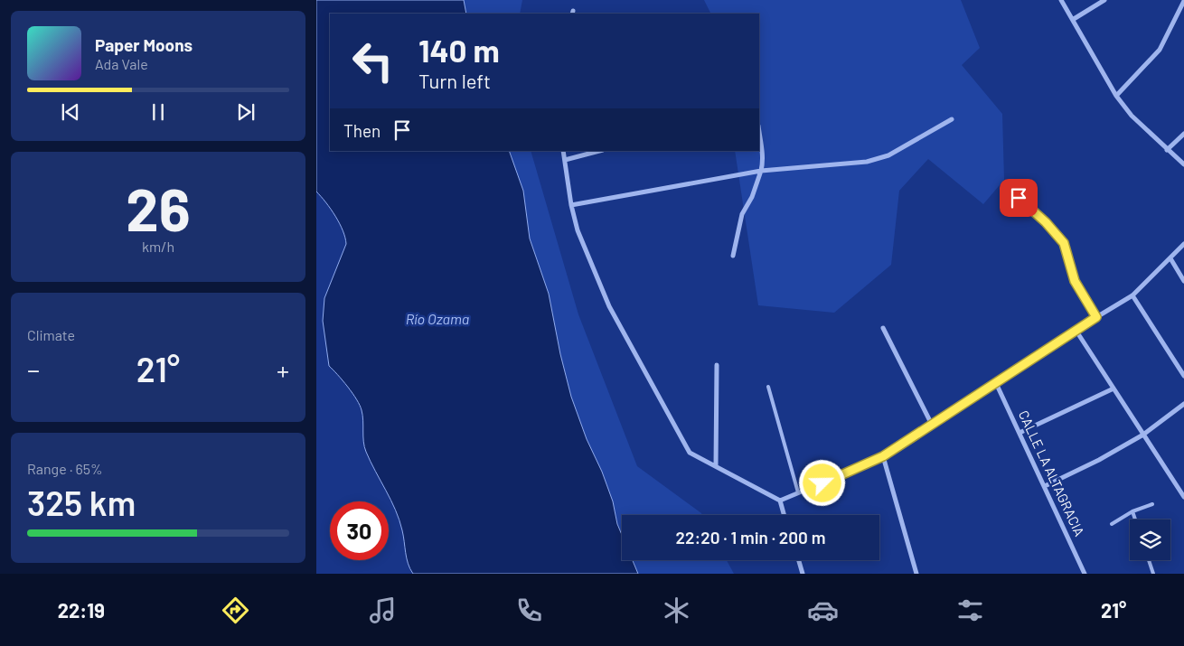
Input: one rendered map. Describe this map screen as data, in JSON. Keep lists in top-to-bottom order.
{
  "streets": {
    "street": ["CALLE LA ALTAGRACIA"]
  },
  "water": ["Río Ozama"],
  "page": {
    "turn": ["140 m", "Turn left"],
    "song": ["Paper Moons", "Ada Vale"],
    "then": "Then",
    "tile": [
      ["26", "km/h"],
      "Climate",
      ["Range · 65%", "325 km"]
    ],
    "heat": ["−", "21°", "+"],
    "limit": "30",
    "trip": "22:20 · 1 min · 200 m",
    "tabs": ["22:19", "21°"]
  }
}
